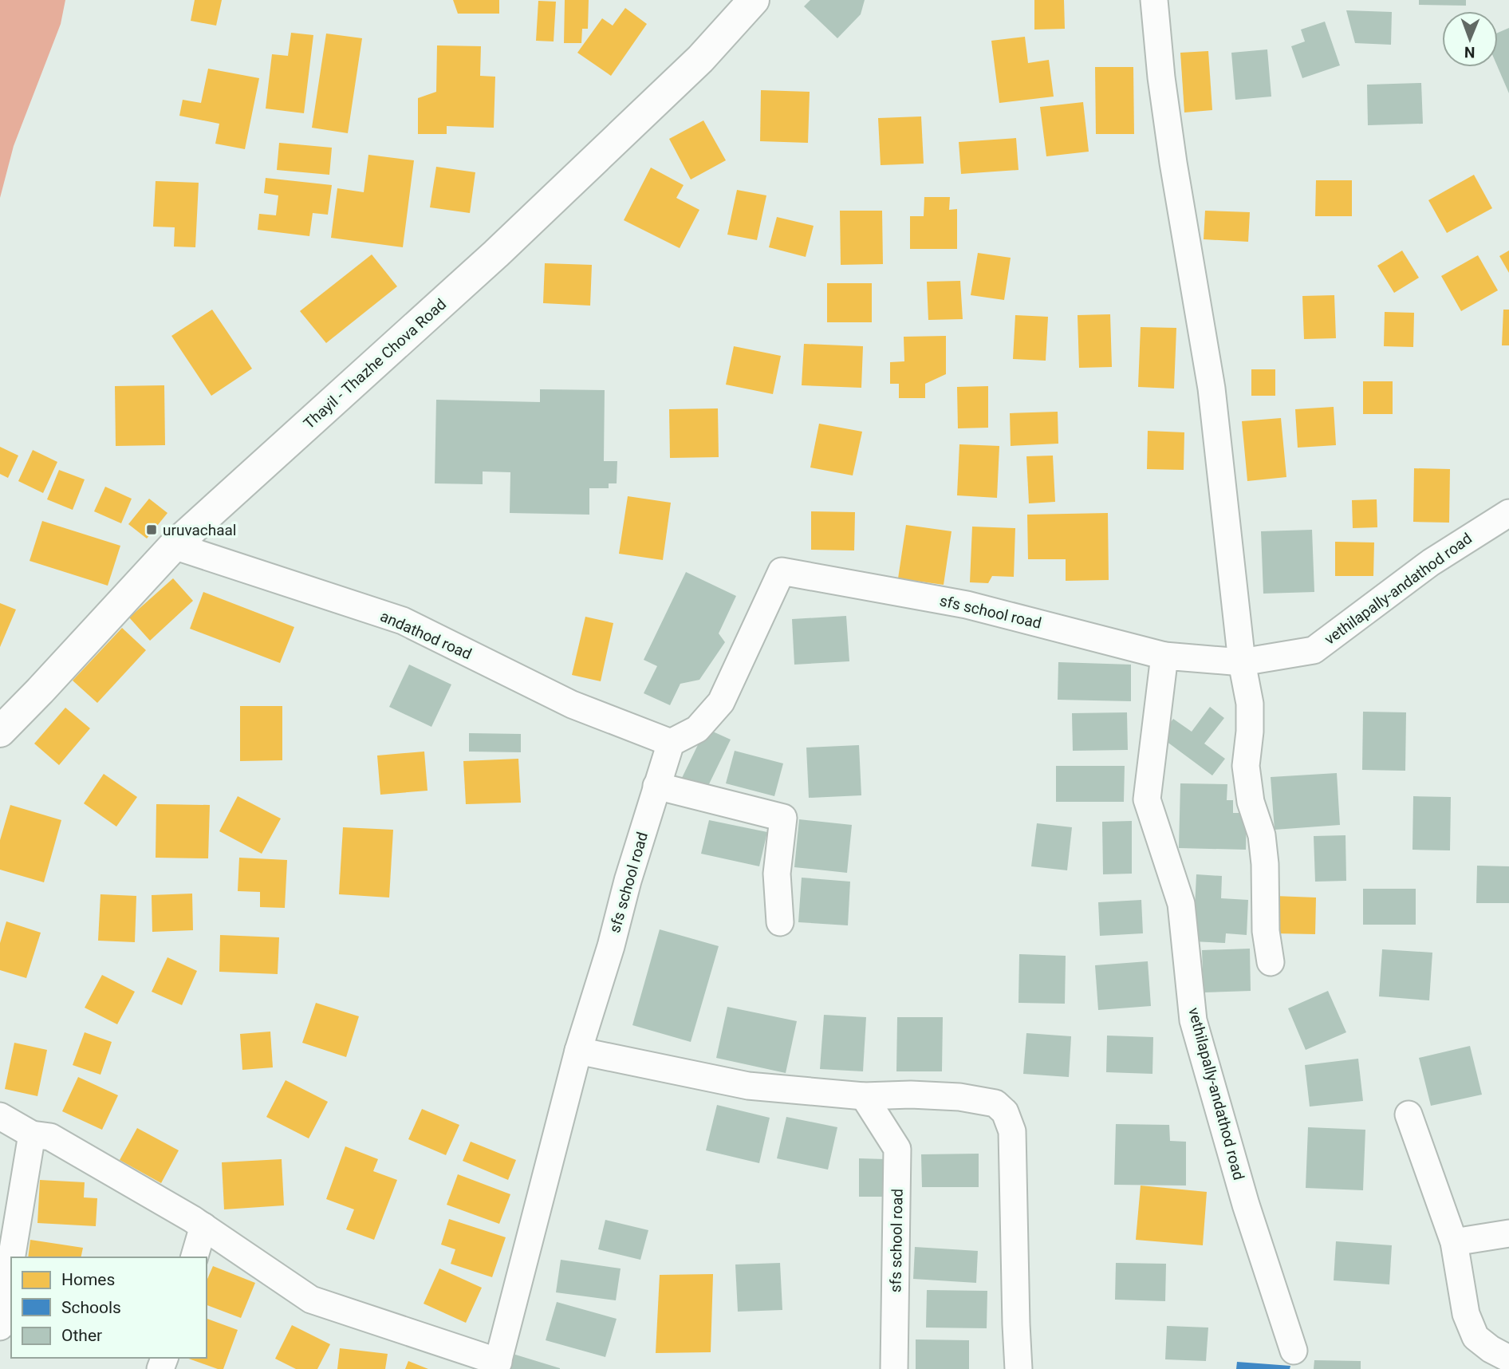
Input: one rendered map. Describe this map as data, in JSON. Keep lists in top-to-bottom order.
{
  "streets": {
    "street": [
      "Thayil - Thazhe Chova Road",
      "vethilapally-andathod road",
      "sfs school road",
      "andathod road"
    ]
  },
  "crossings": [
    ["Thayil - Thazhe Chova Road", "andathod road"],
    ["vethilapally-andathod road", "sfs school road"],
    ["sfs school road", "andathod road"]
  ],
  "places": {
    "transit": ["uruvachaal"]
  },
  "legend": ["Homes", "Schools", "Other"],
  "north": "bottom"
}
